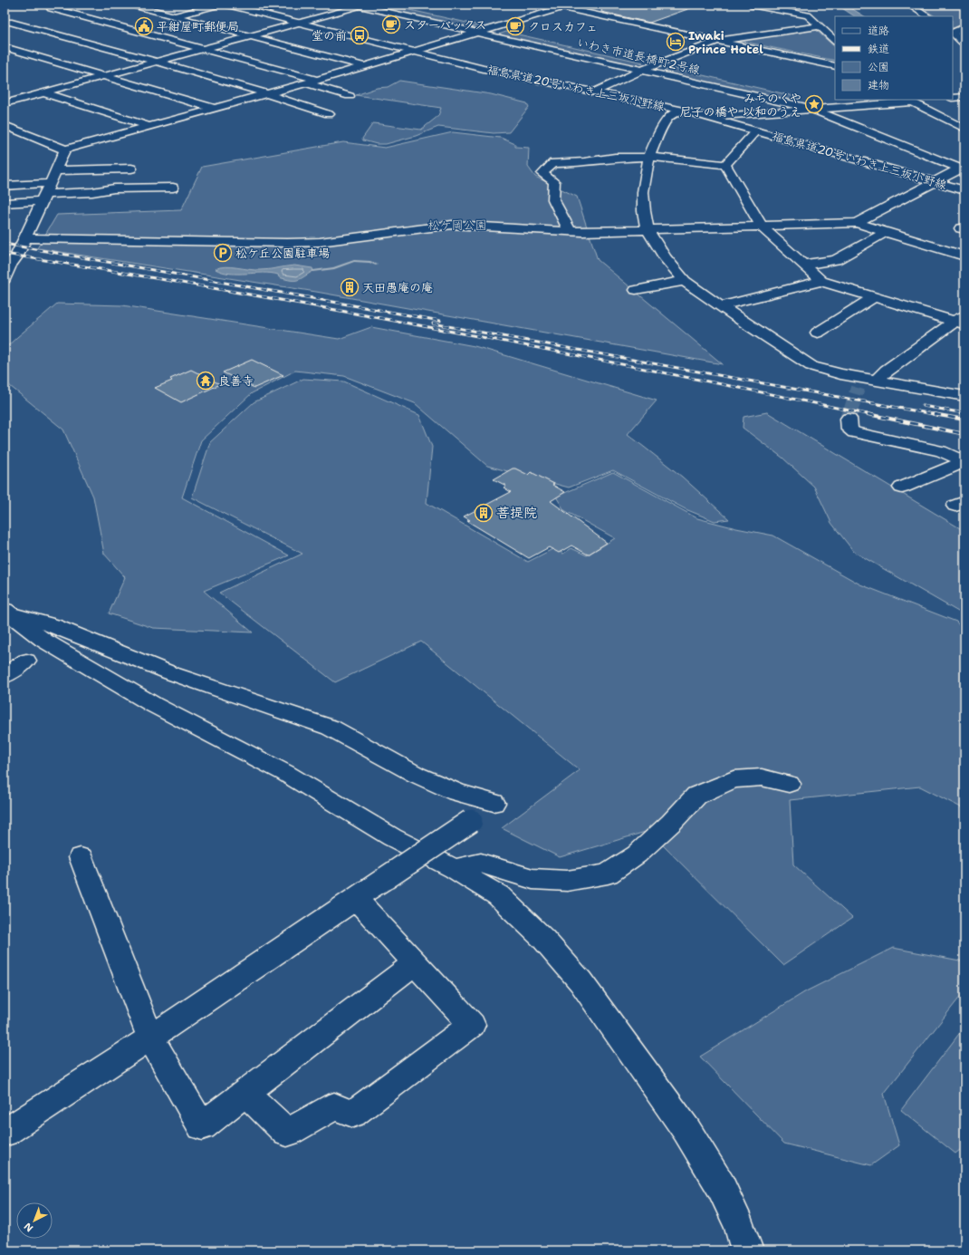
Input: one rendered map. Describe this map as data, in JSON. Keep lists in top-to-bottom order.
{
  "streets": {
    "street": ["いわき市道長橋町2号線", "福島県道20号いわき上三坂小野線"]
  },
  "parks": ["松ケ岡公園"],
  "places": {
    "cafe": ["スターバックス", "クロスカフェ"],
    "public building": ["平紺屋町郵便局"],
    "bus stop": ["堂の前"],
    "hotel": ["Iwaki Prince Hotel"],
    "place": ["みちのくや 尼子の橋や 以和のうえ"],
    "parking": ["松ケ丘公園駐車場"],
    "building": ["天田愚庵の庵", "菩提院"],
    "temple": ["良善寺"]
  },
  "legend": [
    "道路",
    "鉄道",
    "公園",
    "建物"
  ],
  "north": "bottom left"
}
